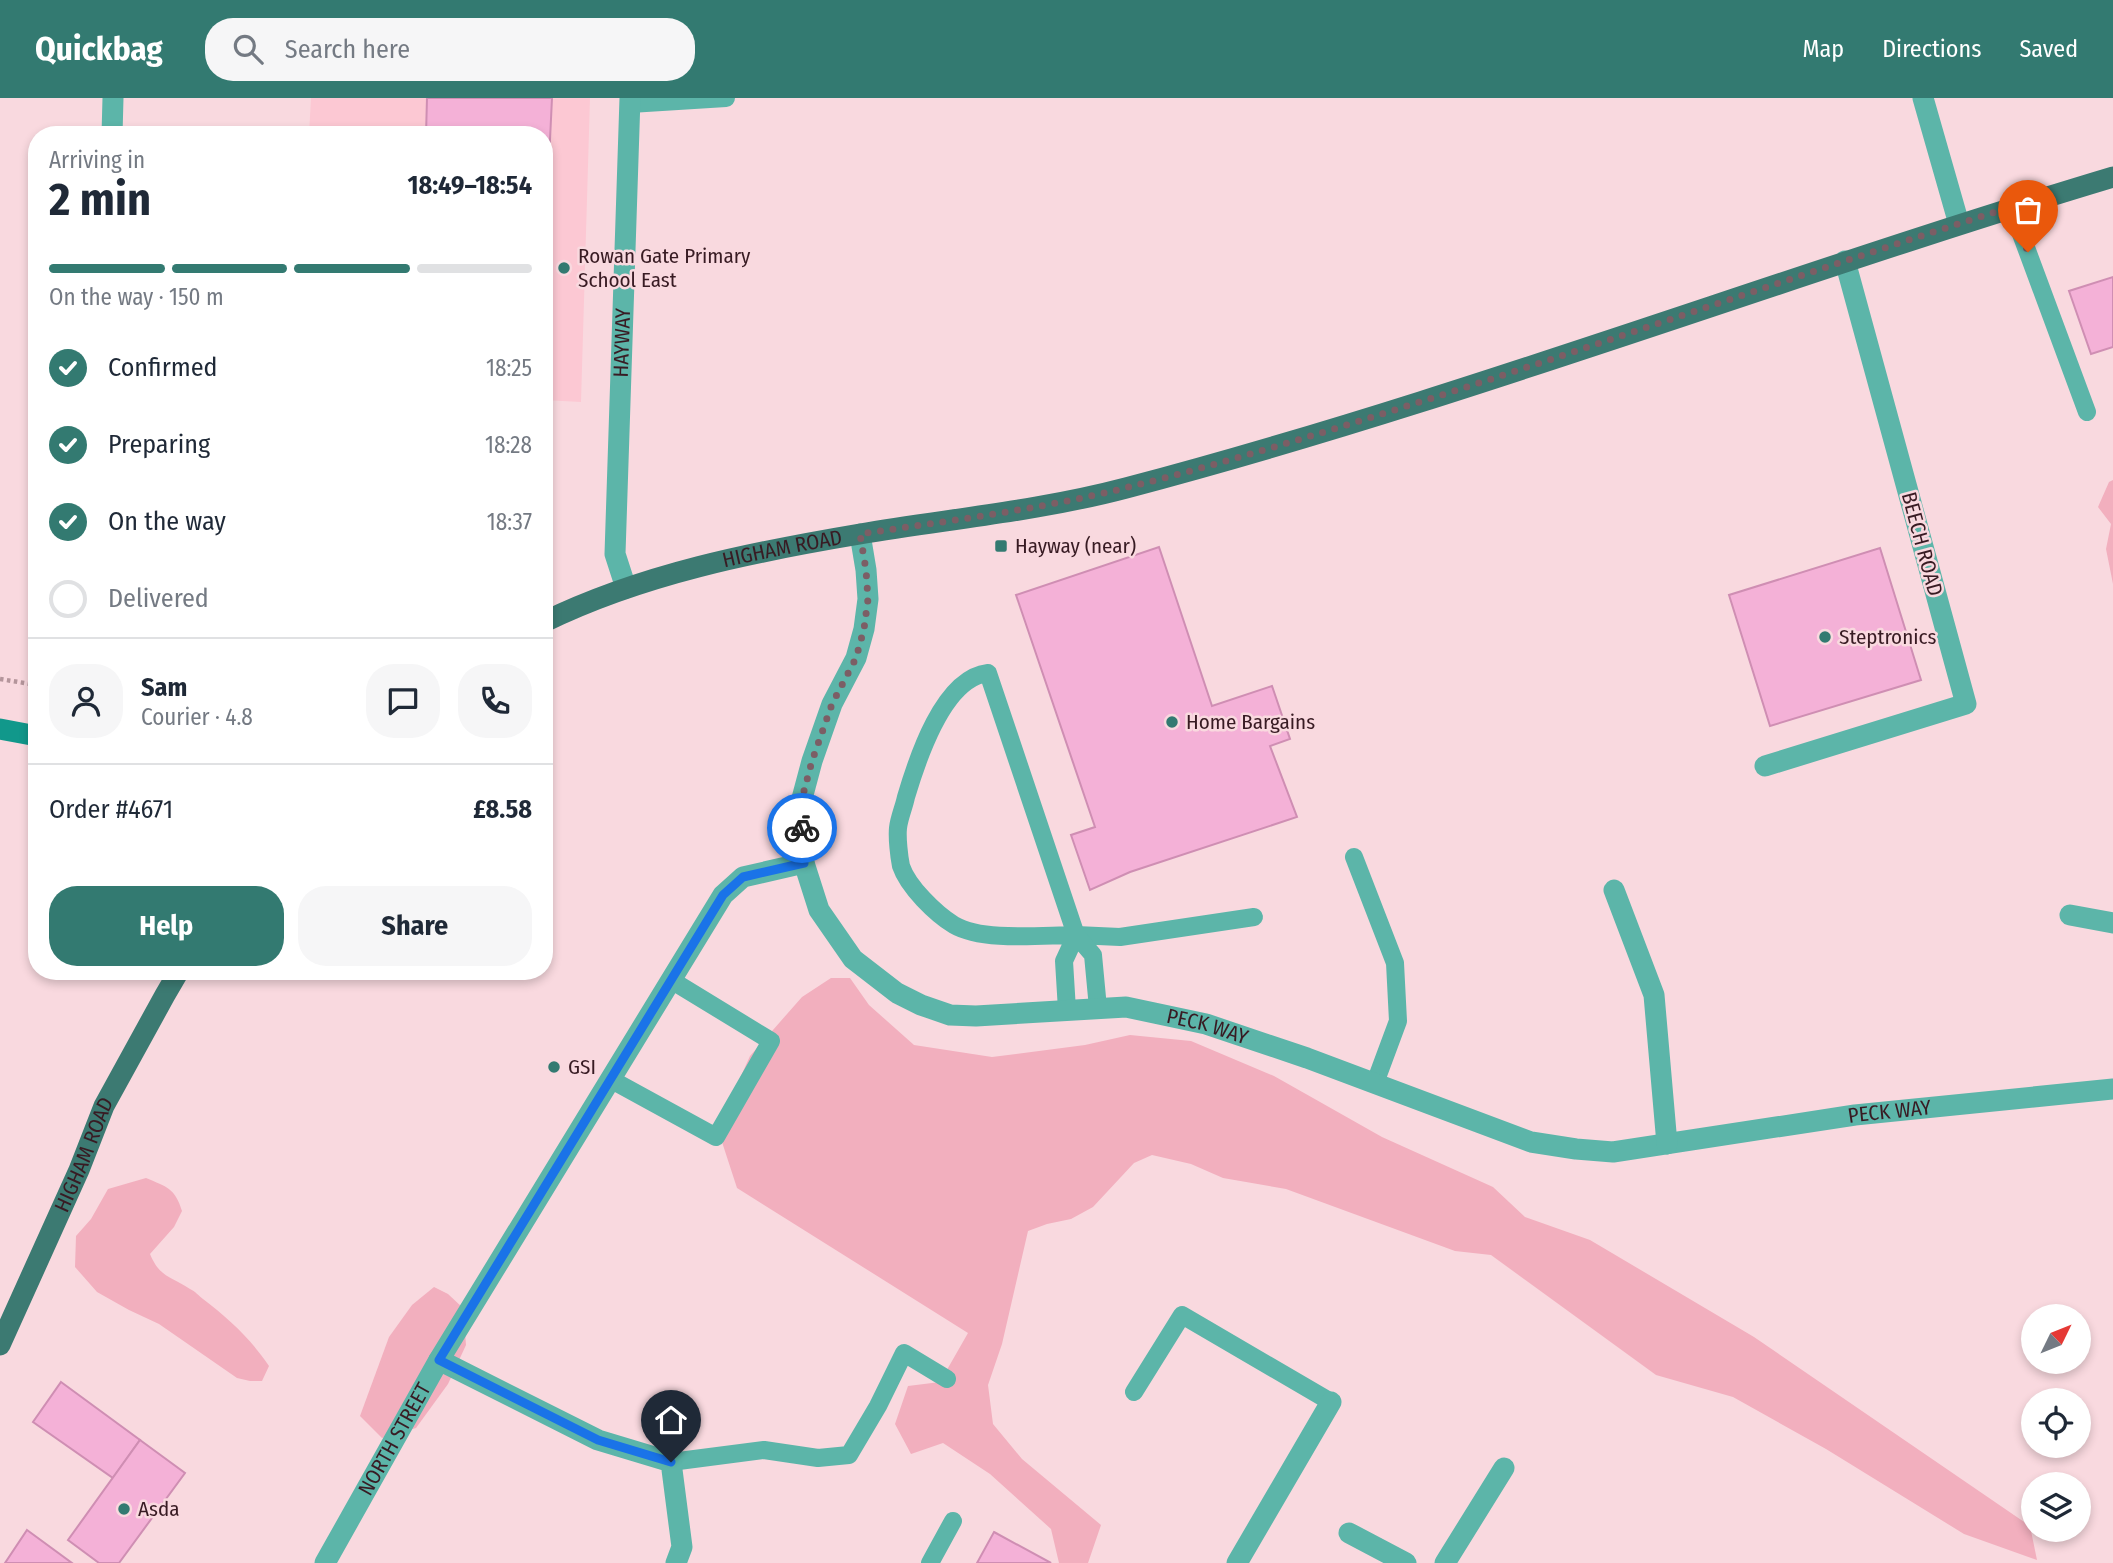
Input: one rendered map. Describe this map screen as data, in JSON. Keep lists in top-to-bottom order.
{
  "streets": {
    "main road": ["HIGHAM ROAD"],
    "street": [
      "HAYWAY",
      "BEECH ROAD",
      "PECK WAY",
      "NORTH STREET"
    ]
  },
  "crossings": [
    ["HAYWAY", "HIGHAM ROAD"],
    ["BEECH ROAD", "HIGHAM ROAD"],
    ["PECK WAY", "NORTH STREET"]
  ],
  "places": {
    "other": [
      "Rowan Gate Primary School East",
      "Steptronics",
      "Home Bargains",
      "GSI",
      "Asda"
    ],
    "transit": ["Hayway (near)"]
  },
  "north": "top right",
  "page": {
    "header": "Quickbag",
    "search": "Search here",
    "nav": ["Map", "Directions", "Saved"],
    "heading": ["2 min", "Arriving in", "18:49–18:54"],
    "panel": [
      "Sam",
      "Courier · 4.8",
      "Order #4671",
      "£8.58"
    ],
    "bar": "On the way · 150 m",
    "list": [
      ["Confirmed", "18:25"],
      ["Preparing", "18:28"],
      ["On the way", "18:37"],
      "Delivered"
    ],
    "buttons": ["Help", "Share"]
  }
}
